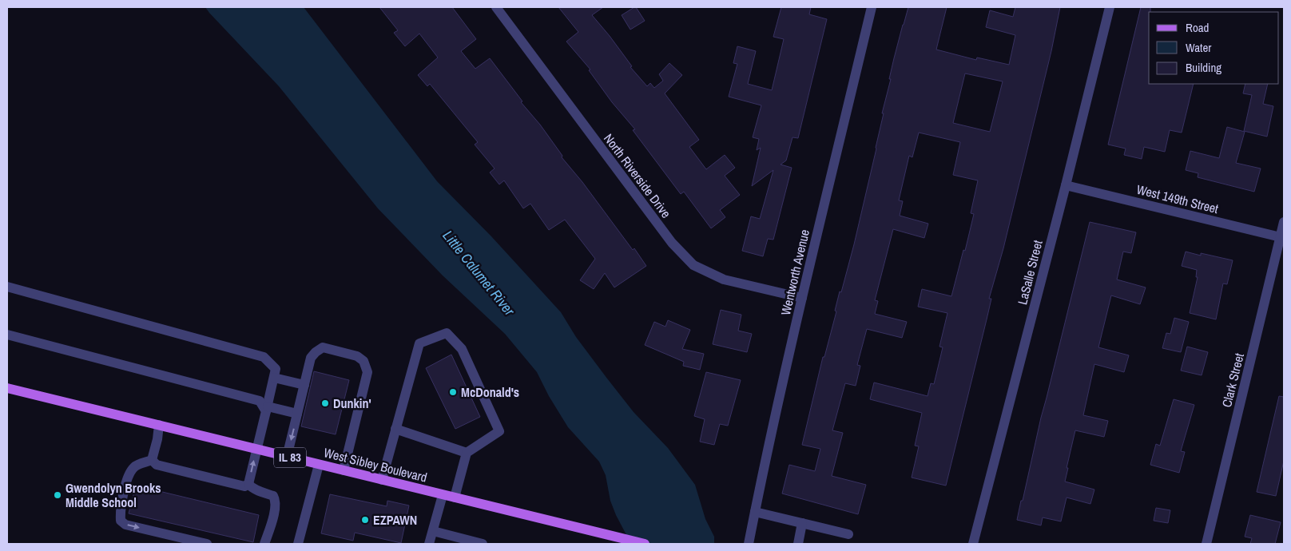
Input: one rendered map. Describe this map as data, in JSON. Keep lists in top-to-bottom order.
{
  "streets": {
    "main road": ["IL 83", "West Sibley Boulevard"],
    "street": [
      "North Riverside Drive",
      "West 149th Street",
      "Wentworth Avenue",
      "LaSalle Street",
      "Clark Street"
    ]
  },
  "crossings": [
    ["North Riverside Drive", "Wentworth Avenue"],
    ["West 149th Street", "LaSalle Street"],
    ["West 149th Street", "Clark Street"]
  ],
  "water": ["Little Calumet River"],
  "places": [
    "McDonald's",
    "Dunkin'",
    "Gwendolyn Brooks Middle School",
    "EZPAWN"
  ],
  "legend": ["Road", "Water", "Building"]
}
